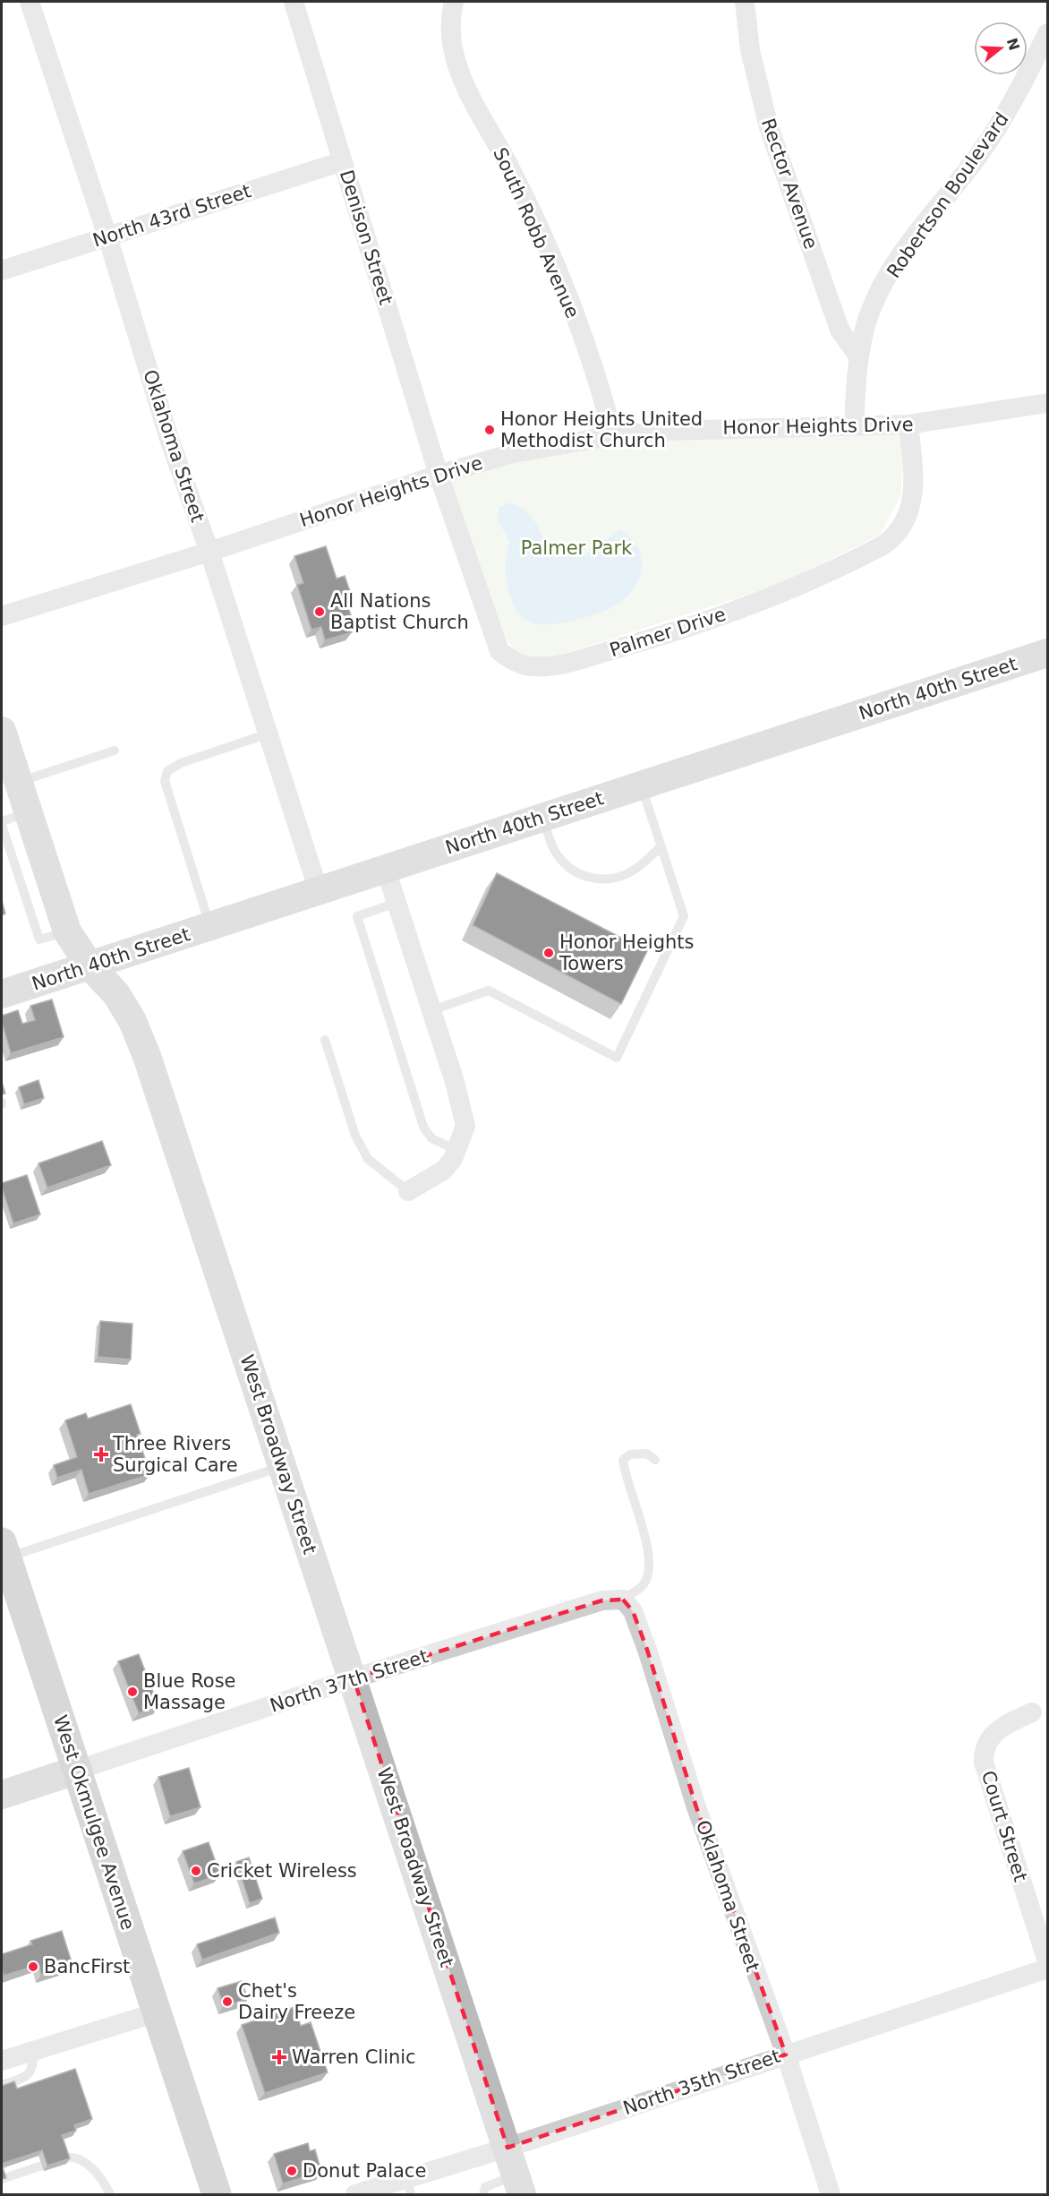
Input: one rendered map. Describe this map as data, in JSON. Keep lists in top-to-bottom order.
{
  "streets": {
    "main road": ["West Okmulgee Avenue"],
    "street": [
      "Rector Avenue",
      "Robertson Boulevard",
      "North 43rd Street",
      "South Robb Avenue",
      "Denison Street",
      "Honor Heights Drive",
      "Oklahoma Street",
      "Palmer Drive",
      "North 40th Street",
      "West Broadway Street",
      "North 37th Street",
      "Court Street",
      "North 35th Street"
    ]
  },
  "crossings": [
    ["Rector Avenue", "Robertson Boulevard"],
    ["Robertson Boulevard", "Honor Heights Drive"],
    ["North 43rd Street", "Denison Street"],
    ["North 43rd Street", "Oklahoma Street"],
    ["South Robb Avenue", "Honor Heights Drive"],
    ["Denison Street", "Honor Heights Drive"],
    ["Denison Street", "Palmer Drive"],
    ["Honor Heights Drive", "Oklahoma Street"],
    ["Honor Heights Drive", "Palmer Drive"],
    ["Oklahoma Street", "North 40th Street"],
    ["Oklahoma Street", "North 37th Street"],
    ["Oklahoma Street", "North 35th Street"],
    ["North 40th Street", "West Broadway Street"],
    ["West Broadway Street", "North 37th Street"],
    ["West Broadway Street", "North 35th Street"],
    ["North 37th Street", "West Okmulgee Avenue"]
  ],
  "parks": ["Palmer Park"],
  "places": {
    "other": [
      "Honor Heights United Methodist Church",
      "All Nations Baptist Church",
      "Honor Heights Towers",
      "Blue Rose Massage",
      "Cricket Wireless",
      "BancFirst",
      "Chet's Dairy Freeze",
      "Donut Palace"
    ],
    "health": ["Three Rivers Surgical Care", "Warren Clinic"]
  },
  "north": "right"
}
